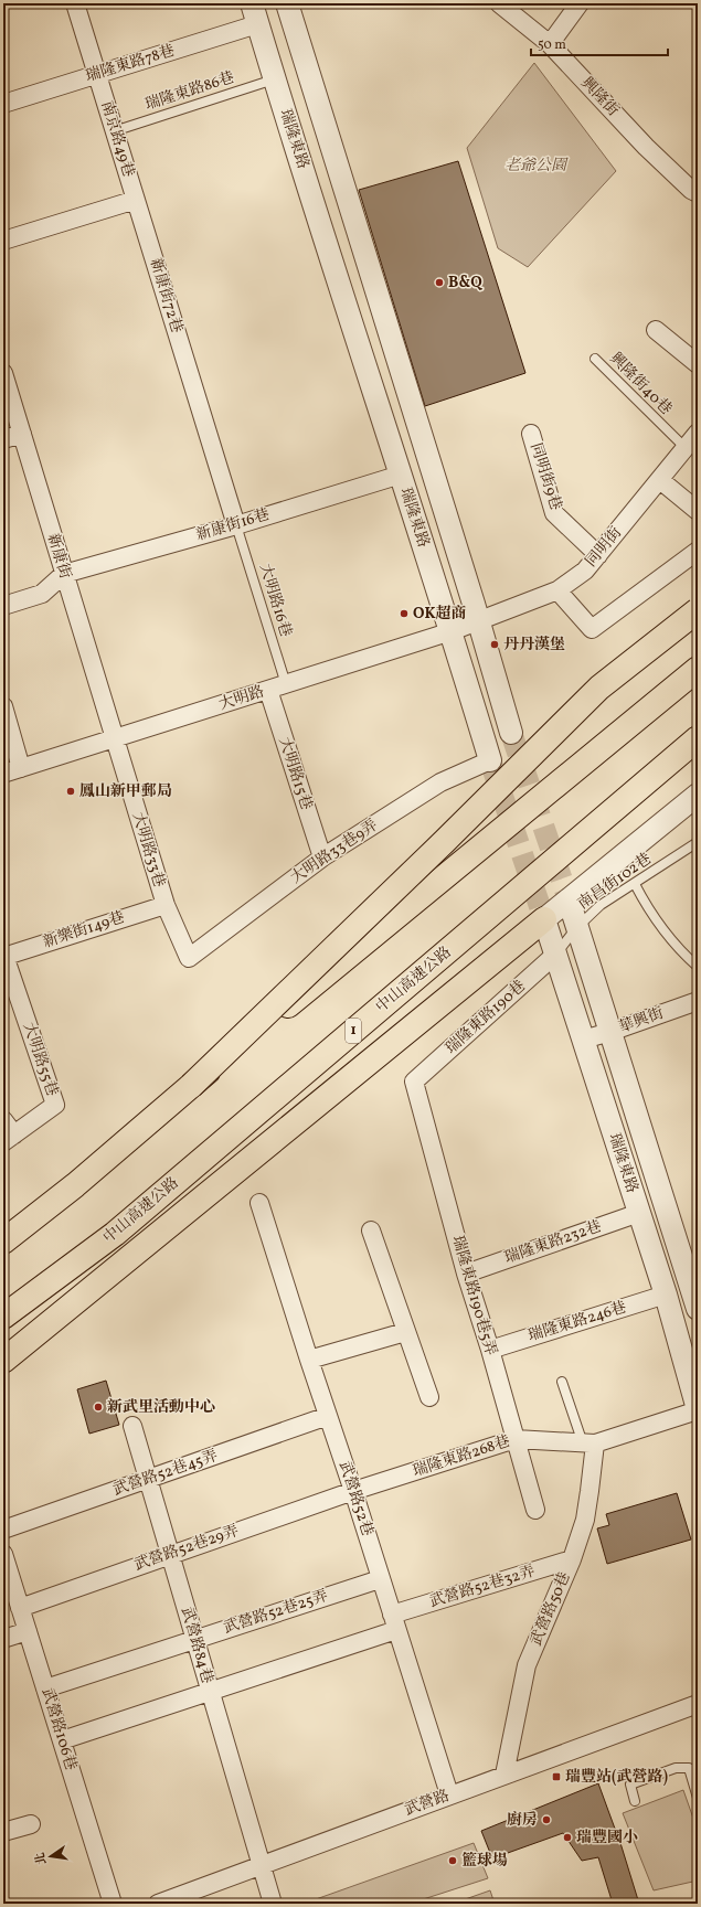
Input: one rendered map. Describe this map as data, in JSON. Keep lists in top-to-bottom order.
{
  "streets": {
    "highway": ["中山高速公路", "1"],
    "street": [
      "瑞隆東路78巷",
      "興隆街",
      "南京路49巷",
      "瑞隆東路",
      "新康街72巷",
      "同明街9巷",
      "新康街16巷",
      "同明街",
      "新康街",
      "大明路",
      "大明路15巷",
      "大明路33巷",
      "大明路33巷9弄",
      "新樂街149巷",
      "瑞隆東路190巷",
      "華興街",
      "大明路55巷",
      "瑞隆東路232巷",
      "瑞隆東路190巷5弄",
      "瑞隆東路246巷",
      "瑞隆東路268巷",
      "武營路52巷45弄",
      "武營路52巷",
      "武營路52巷29弄",
      "武營路52巷32弄",
      "武營路50巷",
      "武營路52巷25弄",
      "武營路84巷",
      "武營路106巷",
      "武營路"
    ],
    "lane": [
      "瑞隆東路86巷",
      "興隆街40巷",
      "大明路16巷",
      "南昌街102巷"
    ]
  },
  "crossings": [
    ["瑞隆東路78巷", "南京路49巷"],
    ["瑞隆東路78巷", "瑞隆東路"],
    ["瑞隆東路86巷", "南京路49巷"],
    ["瑞隆東路86巷", "瑞隆東路"],
    ["南京路49巷", "新康街72巷"],
    ["瑞隆東路", "新康街16巷"],
    ["瑞隆東路", "同明街"],
    ["瑞隆東路", "大明路"],
    ["瑞隆東路", "大明路33巷9弄"],
    ["瑞隆東路", "南昌街102巷"],
    ["瑞隆東路", "瑞隆東路190巷"],
    ["瑞隆東路", "華興街"],
    ["瑞隆東路", "瑞隆東路232巷"],
    ["瑞隆東路", "瑞隆東路246巷"],
    ["瑞隆東路", "瑞隆東路268巷"],
    ["新康街72巷", "新康街16巷"],
    ["新康街72巷", "大明路16巷"],
    ["興隆街40巷", "同明街"],
    ["同明街9巷", "同明街"],
    ["新康街16巷", "新康街"],
    ["新康街16巷", "大明路16巷"],
    ["同明街", "大明路"],
    ["新康街", "大明路"],
    ["新康街", "大明路33巷"],
    ["大明路16巷", "大明路"],
    ["大明路", "大明路15巷"],
    ["大明路", "大明路33巷"],
    ["大明路15巷", "大明路33巷9弄"],
    ["大明路33巷", "大明路33巷9弄"],
    ["大明路33巷", "新樂街149巷"],
    ["南昌街102巷", "瑞隆東路190巷"],
    ["新樂街149巷", "大明路55巷"],
    ["瑞隆東路190巷", "瑞隆東路190巷5弄"],
    ["瑞隆東路232巷", "瑞隆東路190巷5弄"],
    ["瑞隆東路190巷5弄", "瑞隆東路246巷"],
    ["瑞隆東路190巷5弄", "瑞隆東路268巷"],
    ["瑞隆東路268巷", "武營路52巷"],
    ["瑞隆東路268巷", "武營路52巷29弄"],
    ["瑞隆東路268巷", "武營路50巷"],
    ["武營路52巷45弄", "武營路52巷"],
    ["武營路52巷45弄", "武營路84巷"],
    ["武營路52巷", "武營路52巷29弄"],
    ["武營路52巷", "武營路52巷32弄"],
    ["武營路52巷", "武營路52巷25弄"],
    ["武營路52巷", "武營路"],
    ["武營路52巷29弄", "武營路84巷"],
    ["武營路52巷29弄", "武營路106巷"],
    ["武營路52巷32弄", "武營路50巷"],
    ["武營路52巷32弄", "武營路84巷"],
    ["武營路52巷32弄", "武營路106巷"],
    ["武營路50巷", "武營路"],
    ["武營路52巷25弄", "武營路84巷"],
    ["武營路52巷25弄", "武營路106巷"],
    ["武營路84巷", "武營路"]
  ],
  "parks": ["老爺公園"],
  "places": {
    "other": [
      "B&Q",
      "OK超商",
      "丹丹漢堡",
      "鳳山新甲郵局",
      "新武里活動中心",
      "廚房",
      "瑞豐國小",
      "籃球場"
    ],
    "transit": ["瑞豐站(武營路)"]
  },
  "scale_bar": "50 m",
  "north": "left"
}
